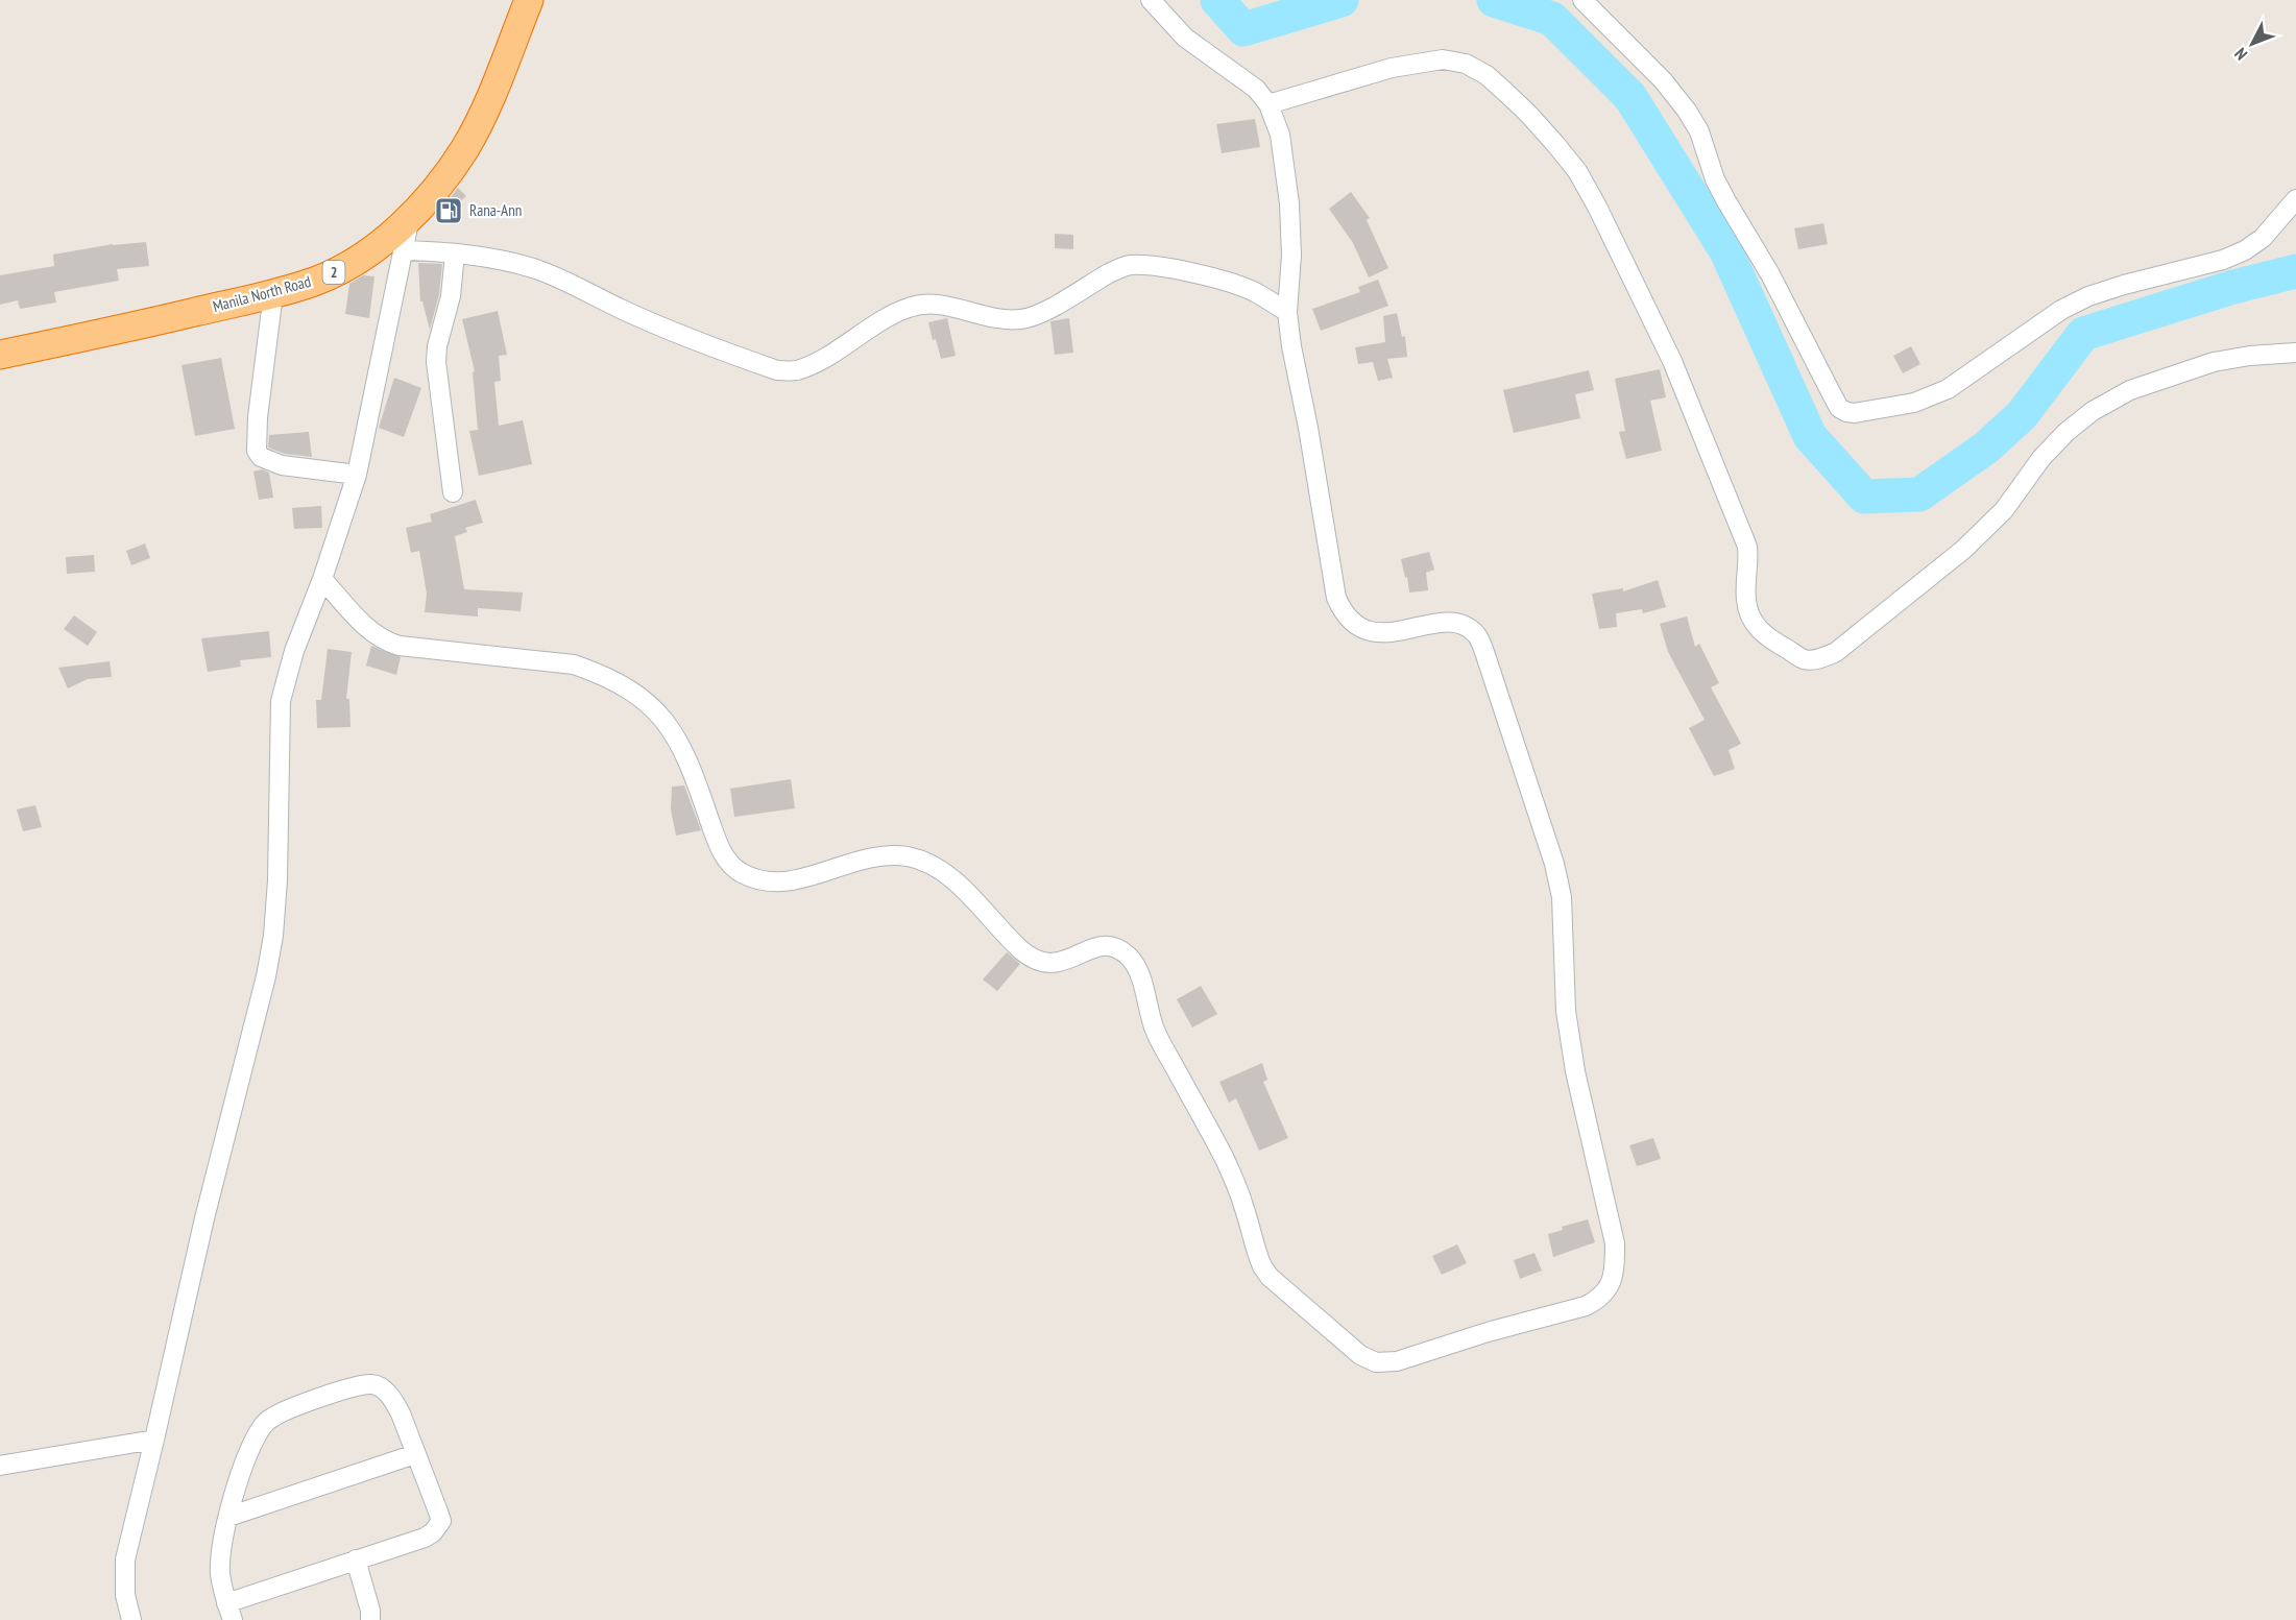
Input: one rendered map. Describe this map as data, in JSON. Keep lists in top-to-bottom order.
{
  "streets": {
    "highway": ["2", "Manila North Road"]
  },
  "places": {
    "fuel station": ["Rana-Ann"]
  },
  "north": "bottom left"
}
